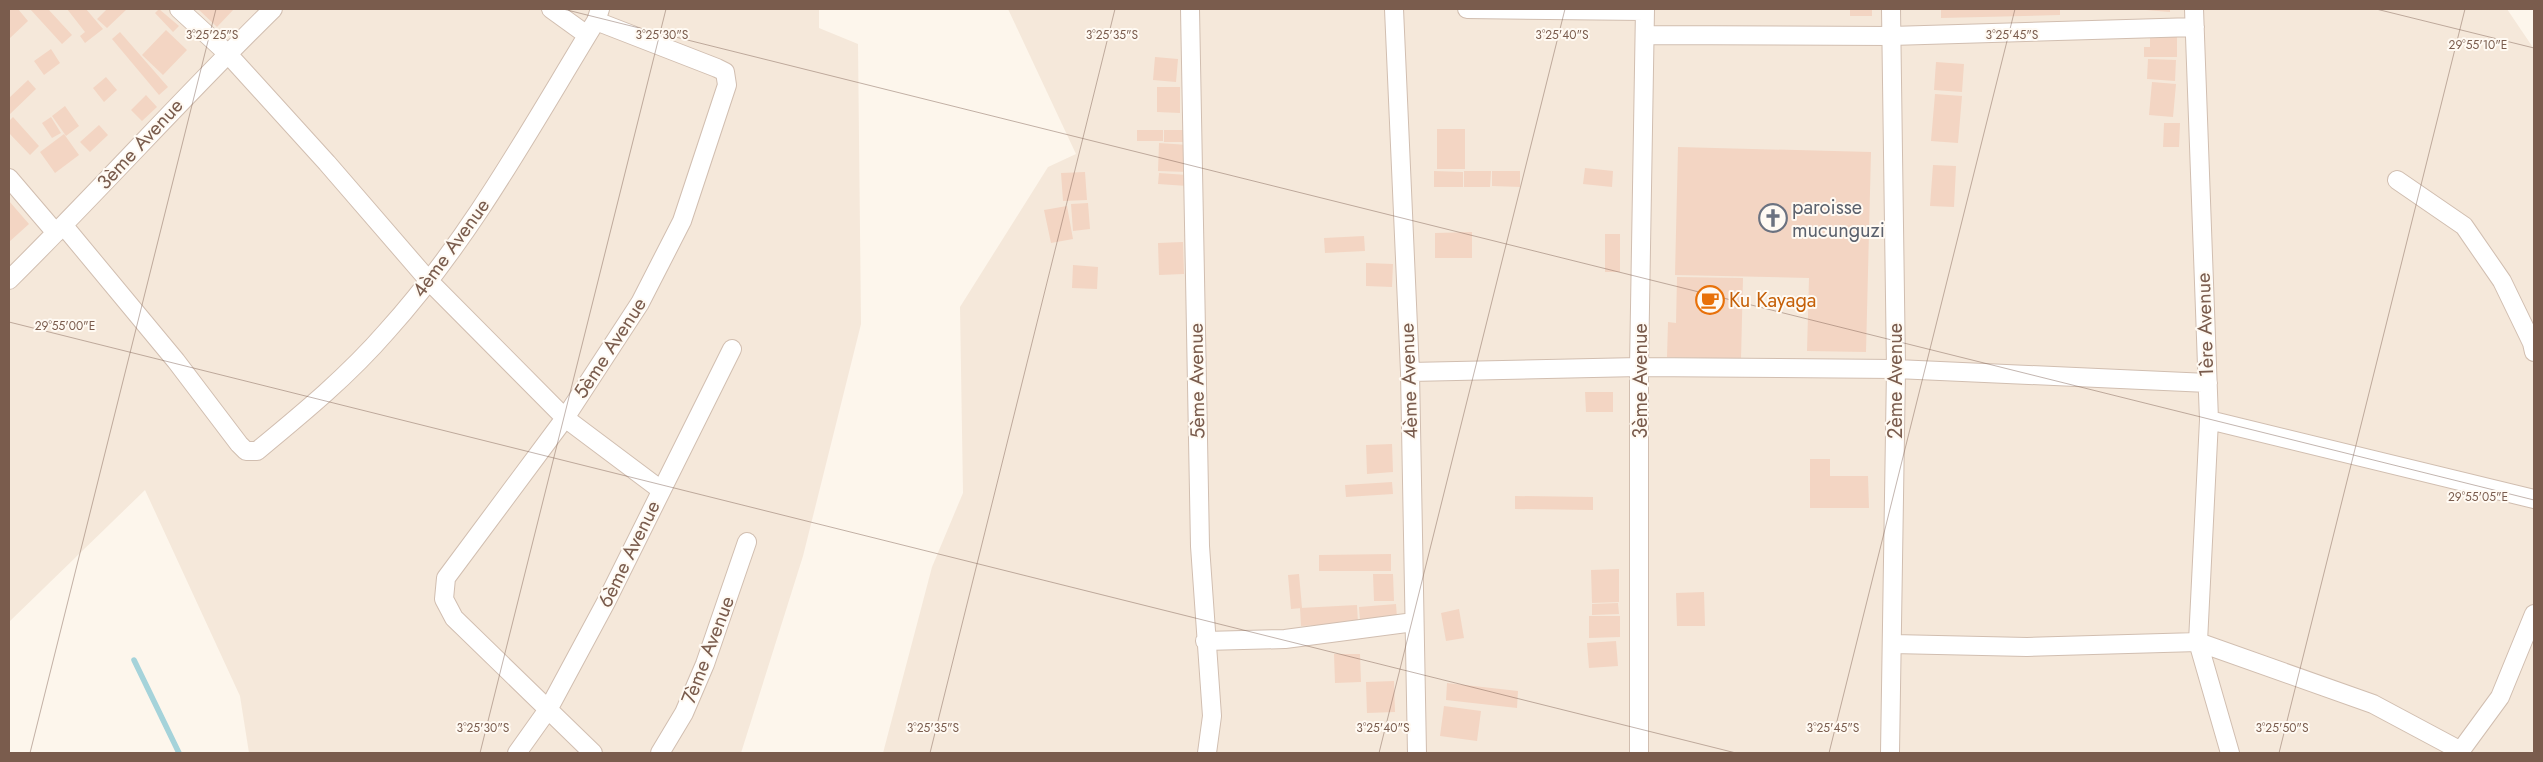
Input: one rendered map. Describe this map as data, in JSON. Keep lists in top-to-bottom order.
{
  "streets": {
    "street": [
      "3ème Avenue",
      "4ème Avenue",
      "1ère Avenue",
      "5ème Avenue",
      "2ème Avenue",
      "6ème Avenue",
      "7ème Avenue"
    ]
  },
  "crossings": [
    ["3ème Avenue", "4ème Avenue"],
    ["4ème Avenue", "5ème Avenue"],
    ["5ème Avenue", "6ème Avenue"]
  ],
  "places": {
    "church": ["paroisse mucunguzi"],
    "cafe": ["Ku Kayaga"]
  },
  "coordinates": [
    "3°25'25\"S",
    "3°25'30\"S",
    "3°25'35\"S",
    "3°25'40\"S",
    "3°25'45\"S",
    "29°55'10\"E",
    "29°55'00\"E",
    "29°55'05\"E",
    "3°25'50\"S"
  ]
}
